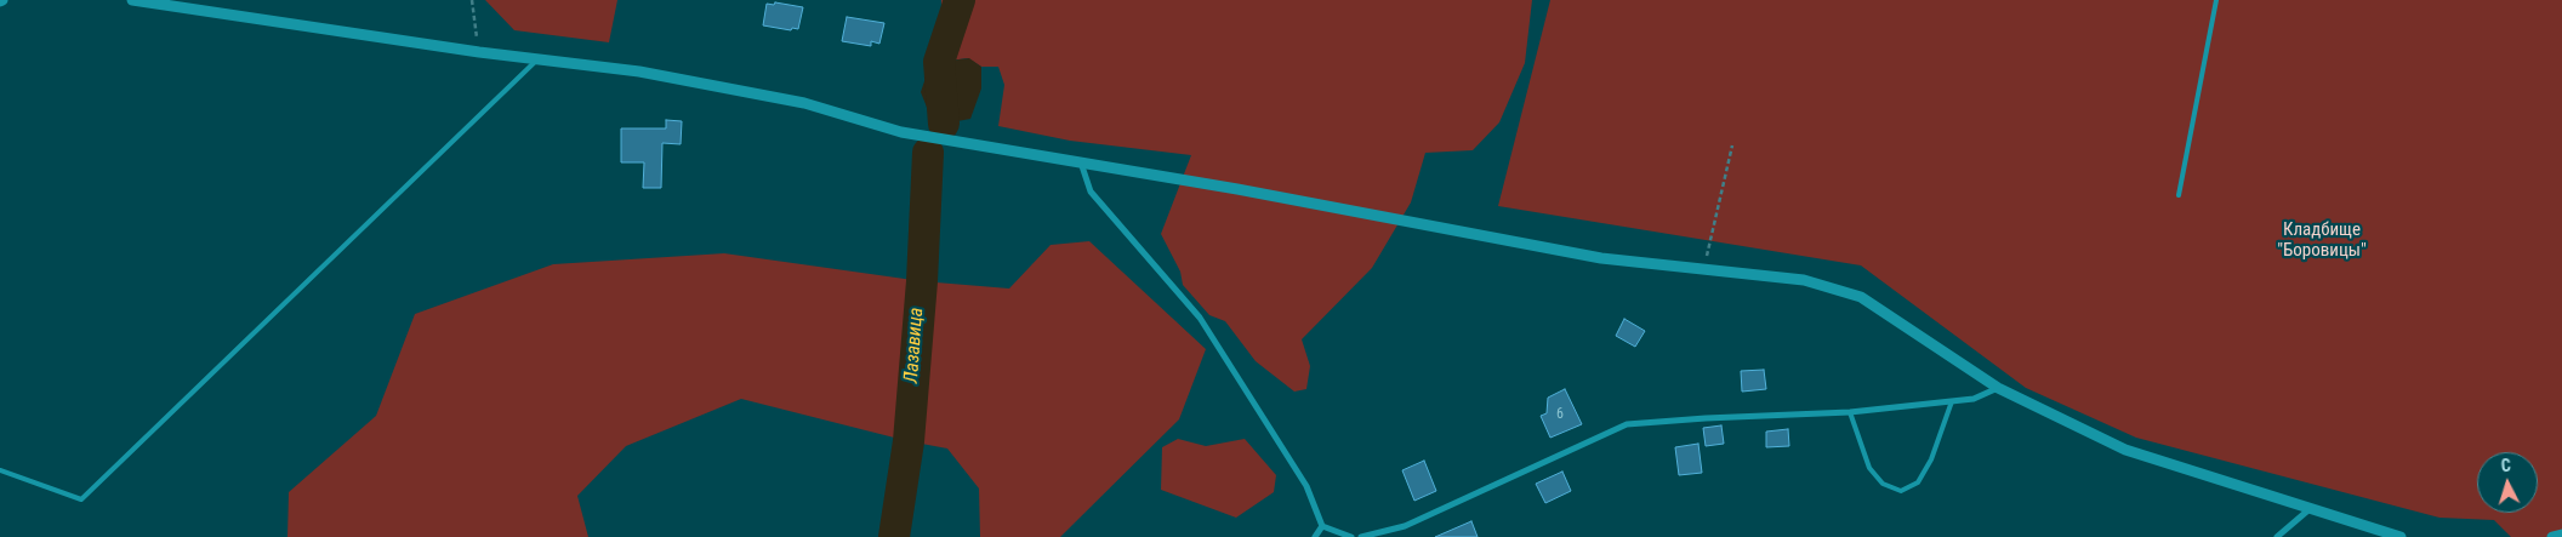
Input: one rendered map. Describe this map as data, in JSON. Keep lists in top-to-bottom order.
{
  "water": ["Лазавица"],
  "parks": ["Кладбище \"Боровицы\""],
  "house_numbers": ["6"],
  "north": "top"
}
